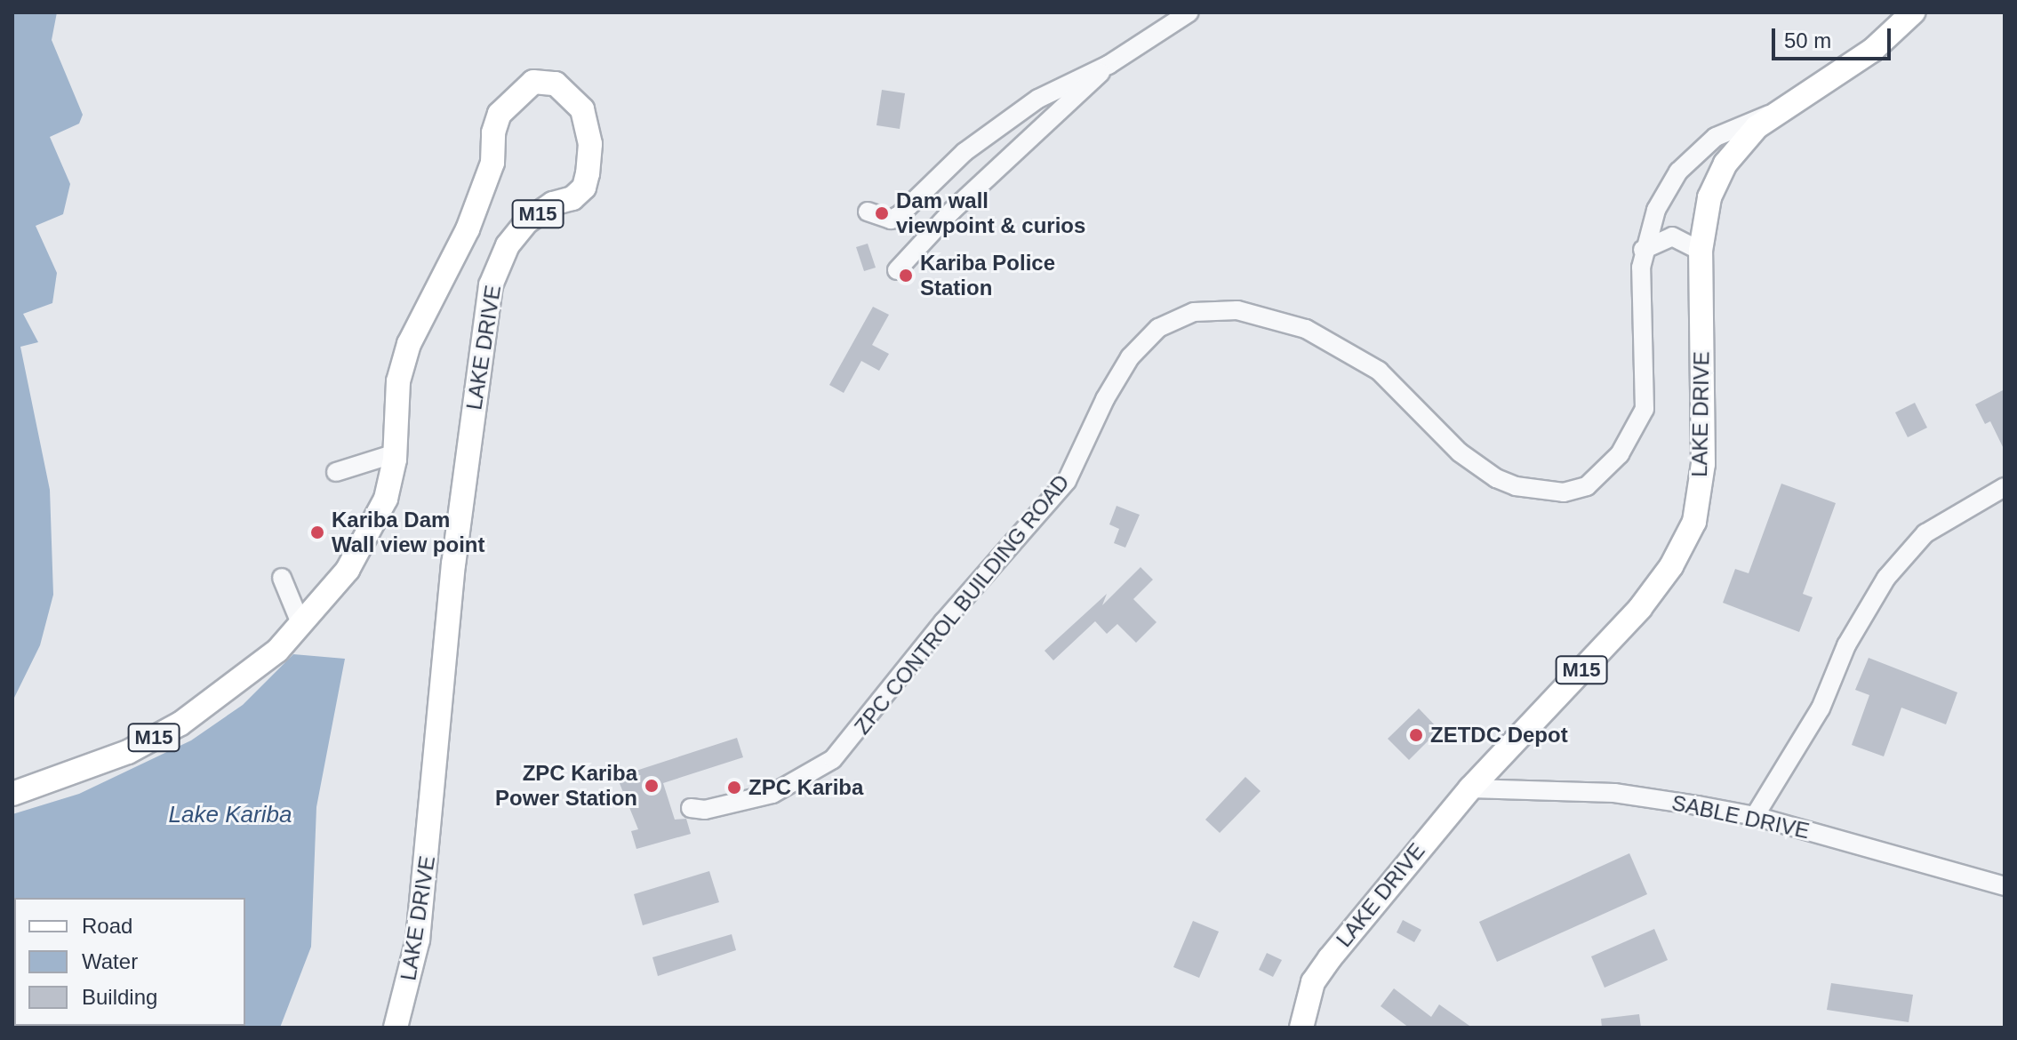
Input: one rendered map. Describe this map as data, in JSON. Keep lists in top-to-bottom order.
{
  "streets": {
    "main road": ["M15", "LAKE DRIVE"],
    "street": ["ZPC CONTROL BUILDING ROAD", "SABLE DRIVE"]
  },
  "crossings": [
    ["LAKE DRIVE", "ZPC CONTROL BUILDING ROAD"],
    ["LAKE DRIVE", "SABLE DRIVE"]
  ],
  "water": ["Lake Kariba"],
  "places": [
    "Dam wall viewpoint & curios",
    "Kariba Police Station",
    "Kariba Dam Wall view point",
    "ZETDC Depot",
    "ZPC Kariba Power Station",
    "ZPC Kariba"
  ],
  "legend": ["Road", "Water", "Building"],
  "scale_bar": "50 m"
}
